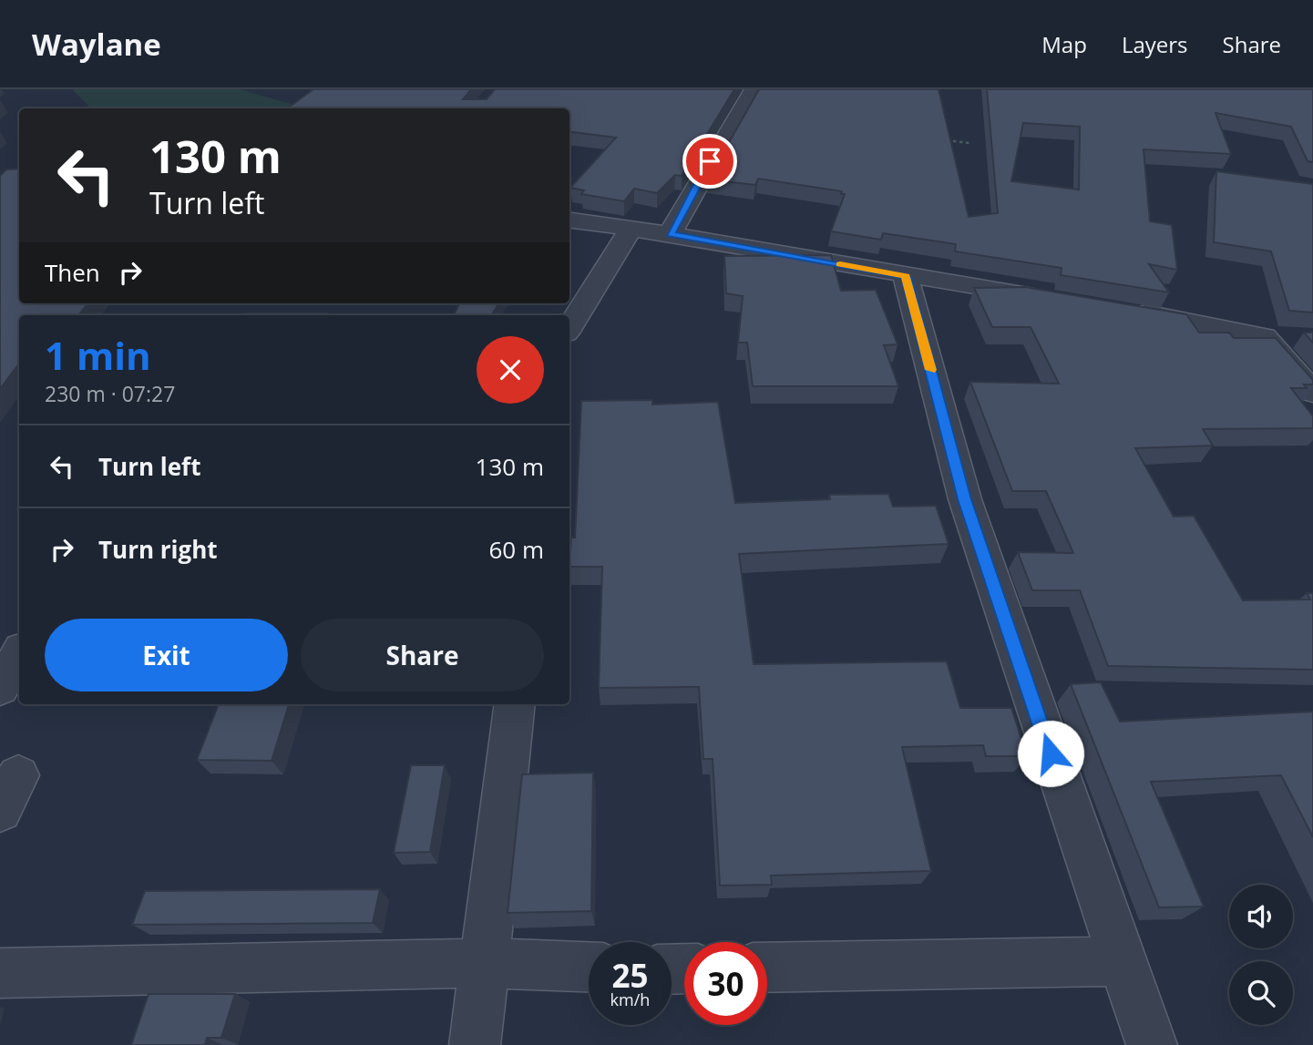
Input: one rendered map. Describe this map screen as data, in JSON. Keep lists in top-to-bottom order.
{
  "page": {
    "header": "Waylane",
    "nav": ["Map", "Layers", "Share"],
    "turn": ["130 m", "Turn left"],
    "then": "Then",
    "heading": ["1 min", "230 m · 07:27"],
    "list": [
      {
        "name": "Turn left",
        "value": "130 m"
      },
      {
        "name": "Turn right",
        "value": "60 m"
      }
    ],
    "buttons": ["Exit", "Share"],
    "speed": "25 km/h",
    "limit": "30"
  }
}
